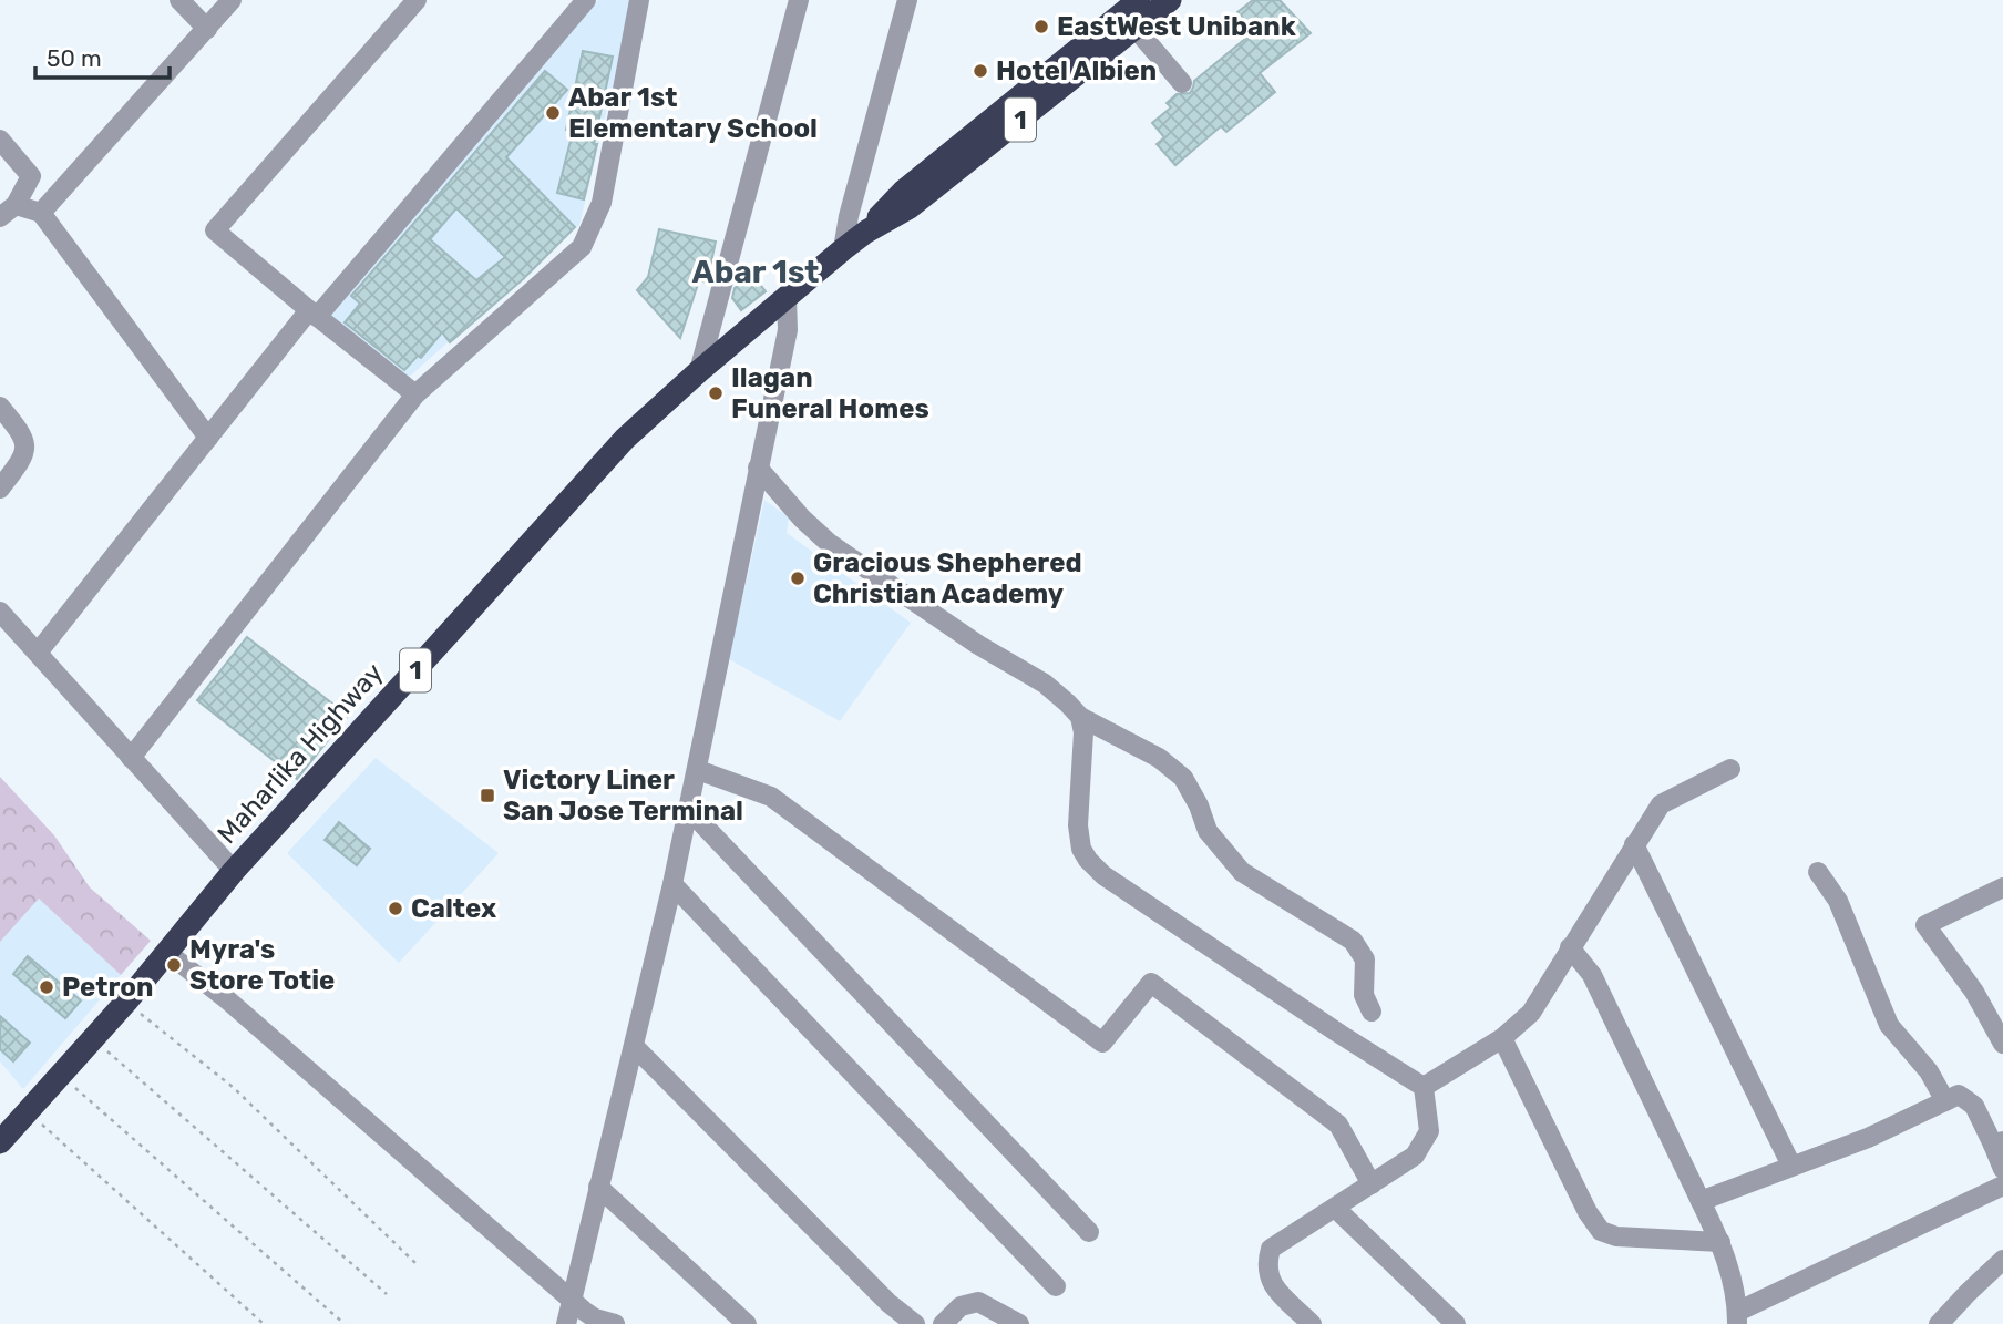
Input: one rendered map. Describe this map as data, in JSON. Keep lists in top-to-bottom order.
{
  "streets": {
    "highway": ["1", "Maharlika Highway"]
  },
  "districts": ["Abar 1st"],
  "places": {
    "other": [
      "EastWest Unibank",
      "Hotel Albien",
      "Abar 1st Elementary School",
      "Ilagan Funeral Homes",
      "Gracious Shephered Christian Academy",
      "Caltex",
      "Myra's Store Totie",
      "Petron"
    ],
    "transit": ["Victory Liner San Jose Terminal"]
  },
  "scale_bar": "50 m"
}
